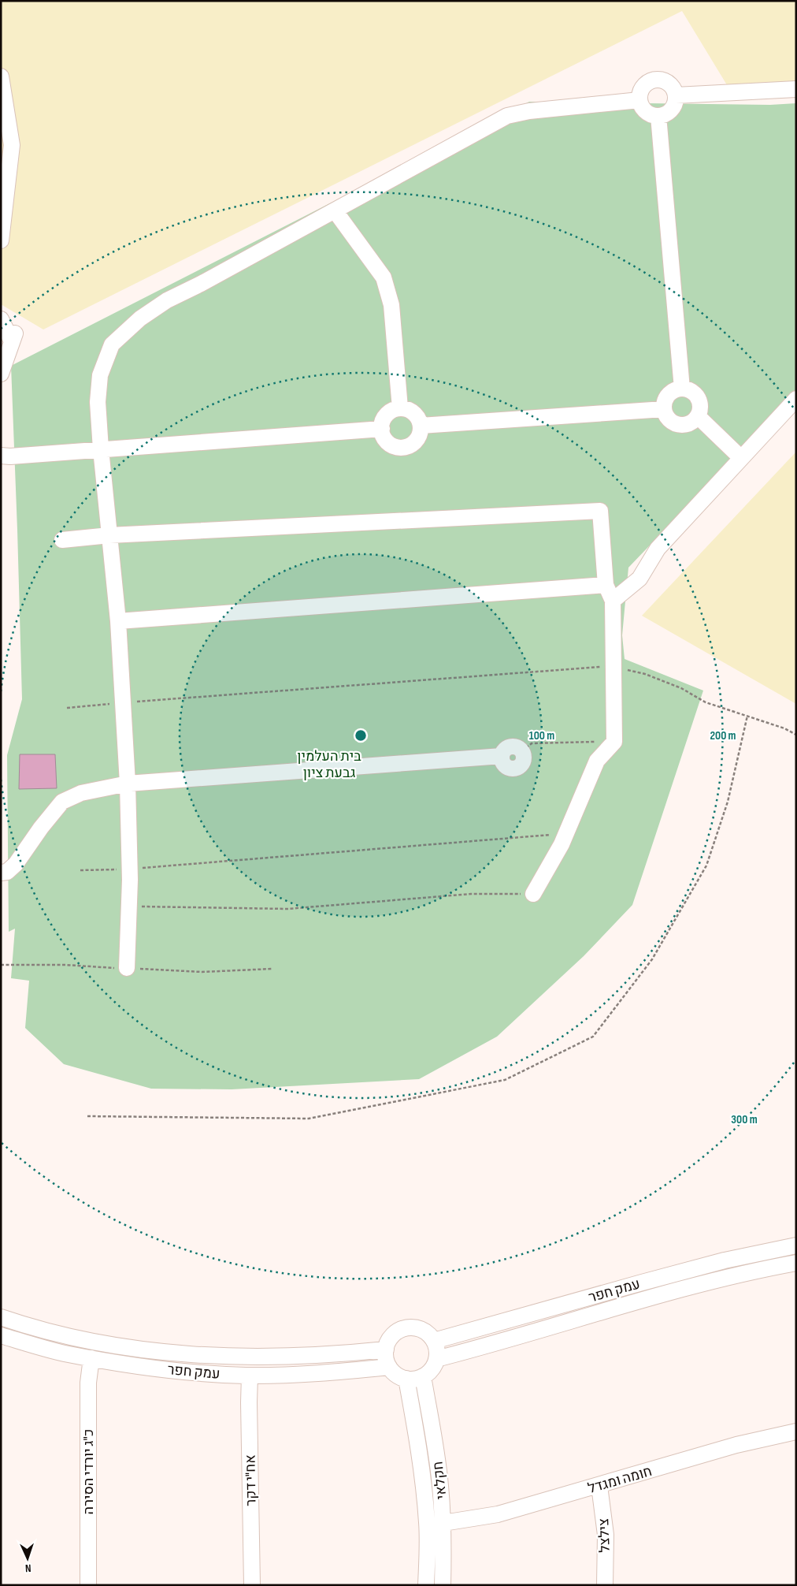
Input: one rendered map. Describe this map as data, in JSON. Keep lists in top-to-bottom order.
{
  "streets": {
    "street": [
      "עמק חפר",
      "כ\"ג יורדי הסירה",
      "חומה ומגדל",
      "אח\"י דקר",
      "חקלאי",
      "צילצל"
    ]
  },
  "crossings": [
    ["עמק חפר", "כ\"ג יורדי הסירה"],
    ["עמק חפר", "אח\"י דקר"],
    ["עמק חפר", "חקלאי"],
    ["חומה ומגדל", "חקלאי"],
    ["חומה ומגדל", "צילצל"]
  ],
  "parks": ["בית העלמין גבעת ציון"],
  "north": "bottom",
  "rings": ["100 m", "200 m", "300 m"]
}
